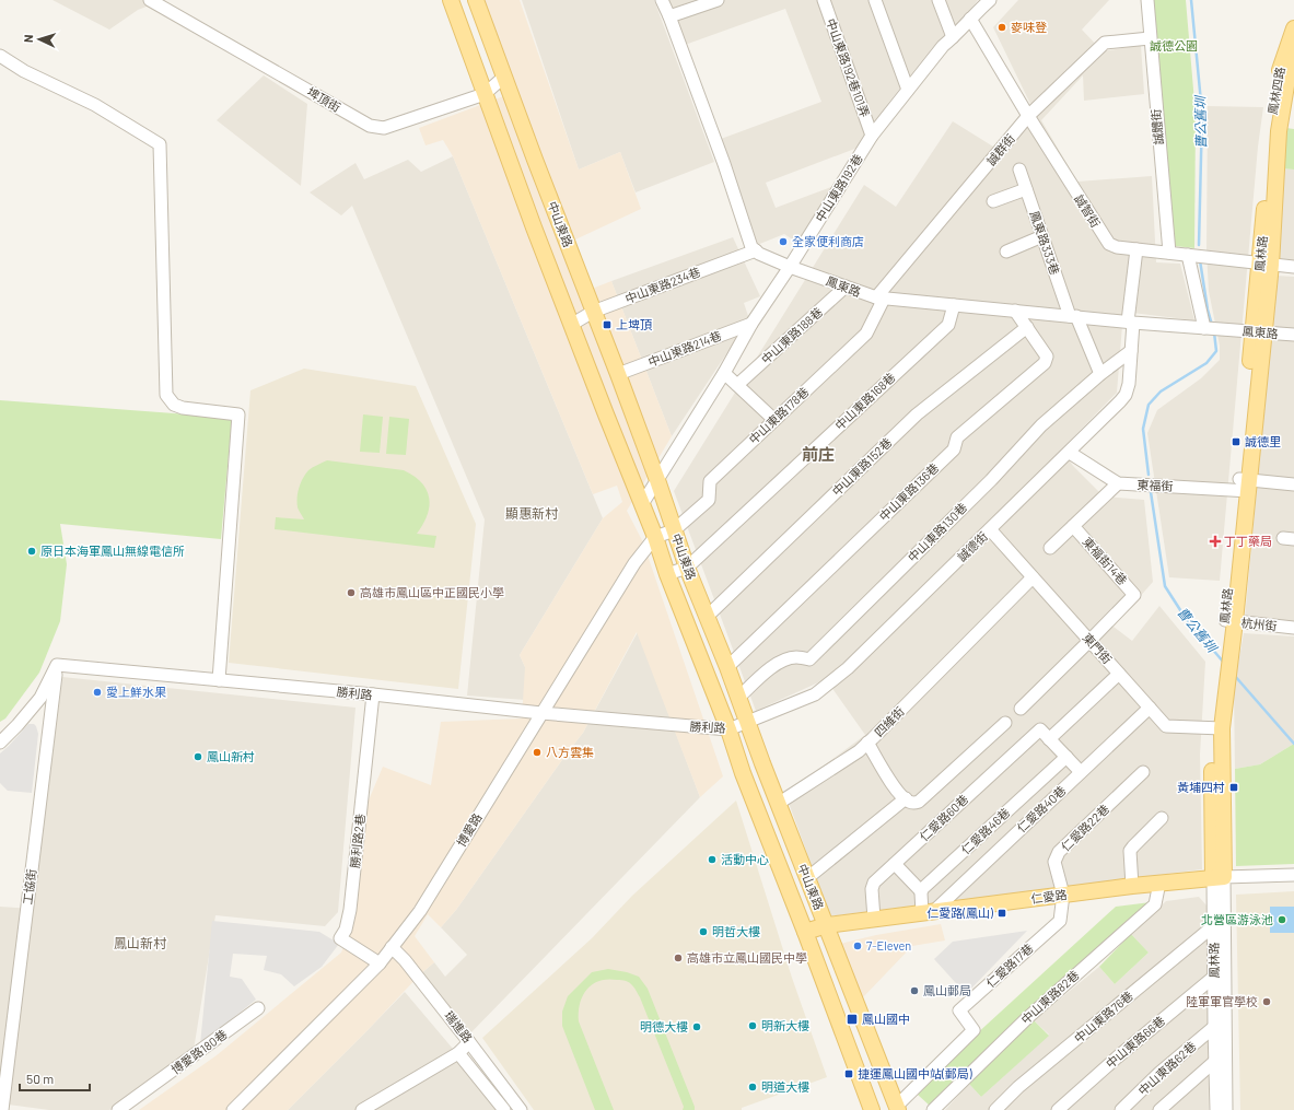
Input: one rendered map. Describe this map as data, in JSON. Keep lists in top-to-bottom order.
{
  "streets": {
    "main road": [
      "鳳林四路",
      "中山東路",
      "鳳林路",
      "仁愛路"
    ],
    "street": [
      "中山東路192巷101弄",
      "埤頂街",
      "誠體街",
      "誠群街",
      "中山東路192巷",
      "誠智街",
      "鳳東路333巷",
      "中山東路234巷",
      "鳳東路",
      "中山東路188巷",
      "中山東路214巷",
      "中山東路168巷",
      "中山東路178巷",
      "中山東路152巷",
      "東福街",
      "中山東路136巷",
      "中山東路130巷",
      "誠德街",
      "東福街14巷",
      "杭州街",
      "東門街",
      "勝利路",
      "四維街",
      "仁愛路40巷",
      "仁愛路60巷",
      "仁愛路22巷",
      "博愛路",
      "仁愛路46巷",
      "勝利路2巷",
      "工協街",
      "仁愛路17巷",
      "中山東路82巷",
      "中山東路76巷",
      "瑞進路",
      "中山東路66巷",
      "博愛路180巷",
      "中山東路62巷"
    ]
  },
  "crossings": [
    ["中山東路192巷101弄", "中山東路192巷"],
    ["鳳林四路", "鳳林路"],
    ["埤頂街", "中山東路"],
    ["誠體街", "誠群街"],
    ["誠體街", "誠智街"],
    ["誠群街", "誠智街"],
    ["誠群街", "鳳東路"],
    ["誠群街", "中山東路178巷"],
    ["中山東路192巷", "誠智街"],
    ["中山東路192巷", "中山東路"],
    ["中山東路192巷", "鳳東路"],
    ["中山東路192巷", "中山東路214巷"],
    ["誠智街", "鳳林路"],
    ["誠智街", "誠德街"],
    ["中山東路", "中山東路234巷"],
    ["中山東路", "中山東路214巷"],
    ["中山東路", "中山東路168巷"],
    ["中山東路", "中山東路178巷"],
    ["中山東路", "中山東路152巷"],
    ["中山東路", "中山東路136巷"],
    ["中山東路", "中山東路130巷"],
    ["中山東路", "誠德街"],
    ["中山東路", "勝利路"],
    ["中山東路", "博愛路"],
    ["中山東路", "仁愛路"],
    ["中山東路", "仁愛路17巷"],
    ["鳳東路333巷", "鳳東路"],
    ["鳳東路333巷", "中山東路130巷"],
    ["鳳林路", "鳳東路"],
    ["鳳林路", "東福街"],
    ["鳳林路", "杭州街"],
    ["鳳林路", "東門街"],
    ["鳳林路", "仁愛路"],
    ["鳳林路", "中山東路76巷"],
    ["鳳林路", "中山東路66巷"],
    ["鳳林路", "中山東路62巷"],
    ["中山東路234巷", "鳳東路"],
    ["鳳東路", "中山東路188巷"],
    ["鳳東路", "中山東路168巷"],
    ["鳳東路", "中山東路178巷"],
    ["鳳東路", "中山東路136巷"],
    ["鳳東路", "誠德街"],
    ["中山東路152巷", "中山東路136巷"],
    ["東福街", "誠德街"],
    ["中山東路130巷", "誠德街"],
    ["誠德街", "東門街"],
    ["誠德街", "勝利路"],
    ["東福街14巷", "東門街"],
    ["東門街", "四維街"],
    ["東門街", "仁愛路40巷"],
    ["勝利路", "博愛路"],
    ["勝利路", "勝利路2巷"],
    ["勝利路", "工協街"],
    ["仁愛路40巷", "仁愛路"],
    ["仁愛路60巷", "仁愛路"],
    ["仁愛路22巷", "仁愛路"],
    ["仁愛路22巷", "仁愛路17巷"],
    ["博愛路", "勝利路2巷"],
    ["博愛路", "瑞進路"],
    ["仁愛路", "仁愛路17巷"],
    ["仁愛路", "中山東路82巷"]
  ],
  "districts": ["前庄", "顯惠新村", "鳳山新村"],
  "water": ["曹公舊圳"],
  "parks": ["誠德公園"],
  "places": {
    "other": [
      "麥味登",
      "全家便利商店",
      "原日本海軍鳳山無線電信所",
      "高雄市鳳山區中正國民小學",
      "愛上鮮水果",
      "八方雲集",
      "鳳山新村",
      "活動中心",
      "北營區游泳池",
      "明哲大樓",
      "7-Eleven",
      "高雄市立鳳山國民中學",
      "鳳山郵局",
      "陸軍軍官學校",
      "明新大樓",
      "明德大樓",
      "明道大樓"
    ],
    "transit": [
      "上埤頂",
      "誠德里",
      "黃埔四村",
      "仁愛路(鳳山)",
      "鳳山國中",
      "捷運鳳山國中站(郵局)"
    ],
    "health": ["丁丁藥局"]
  },
  "scale_bar": "50 m",
  "north": "left"
}
